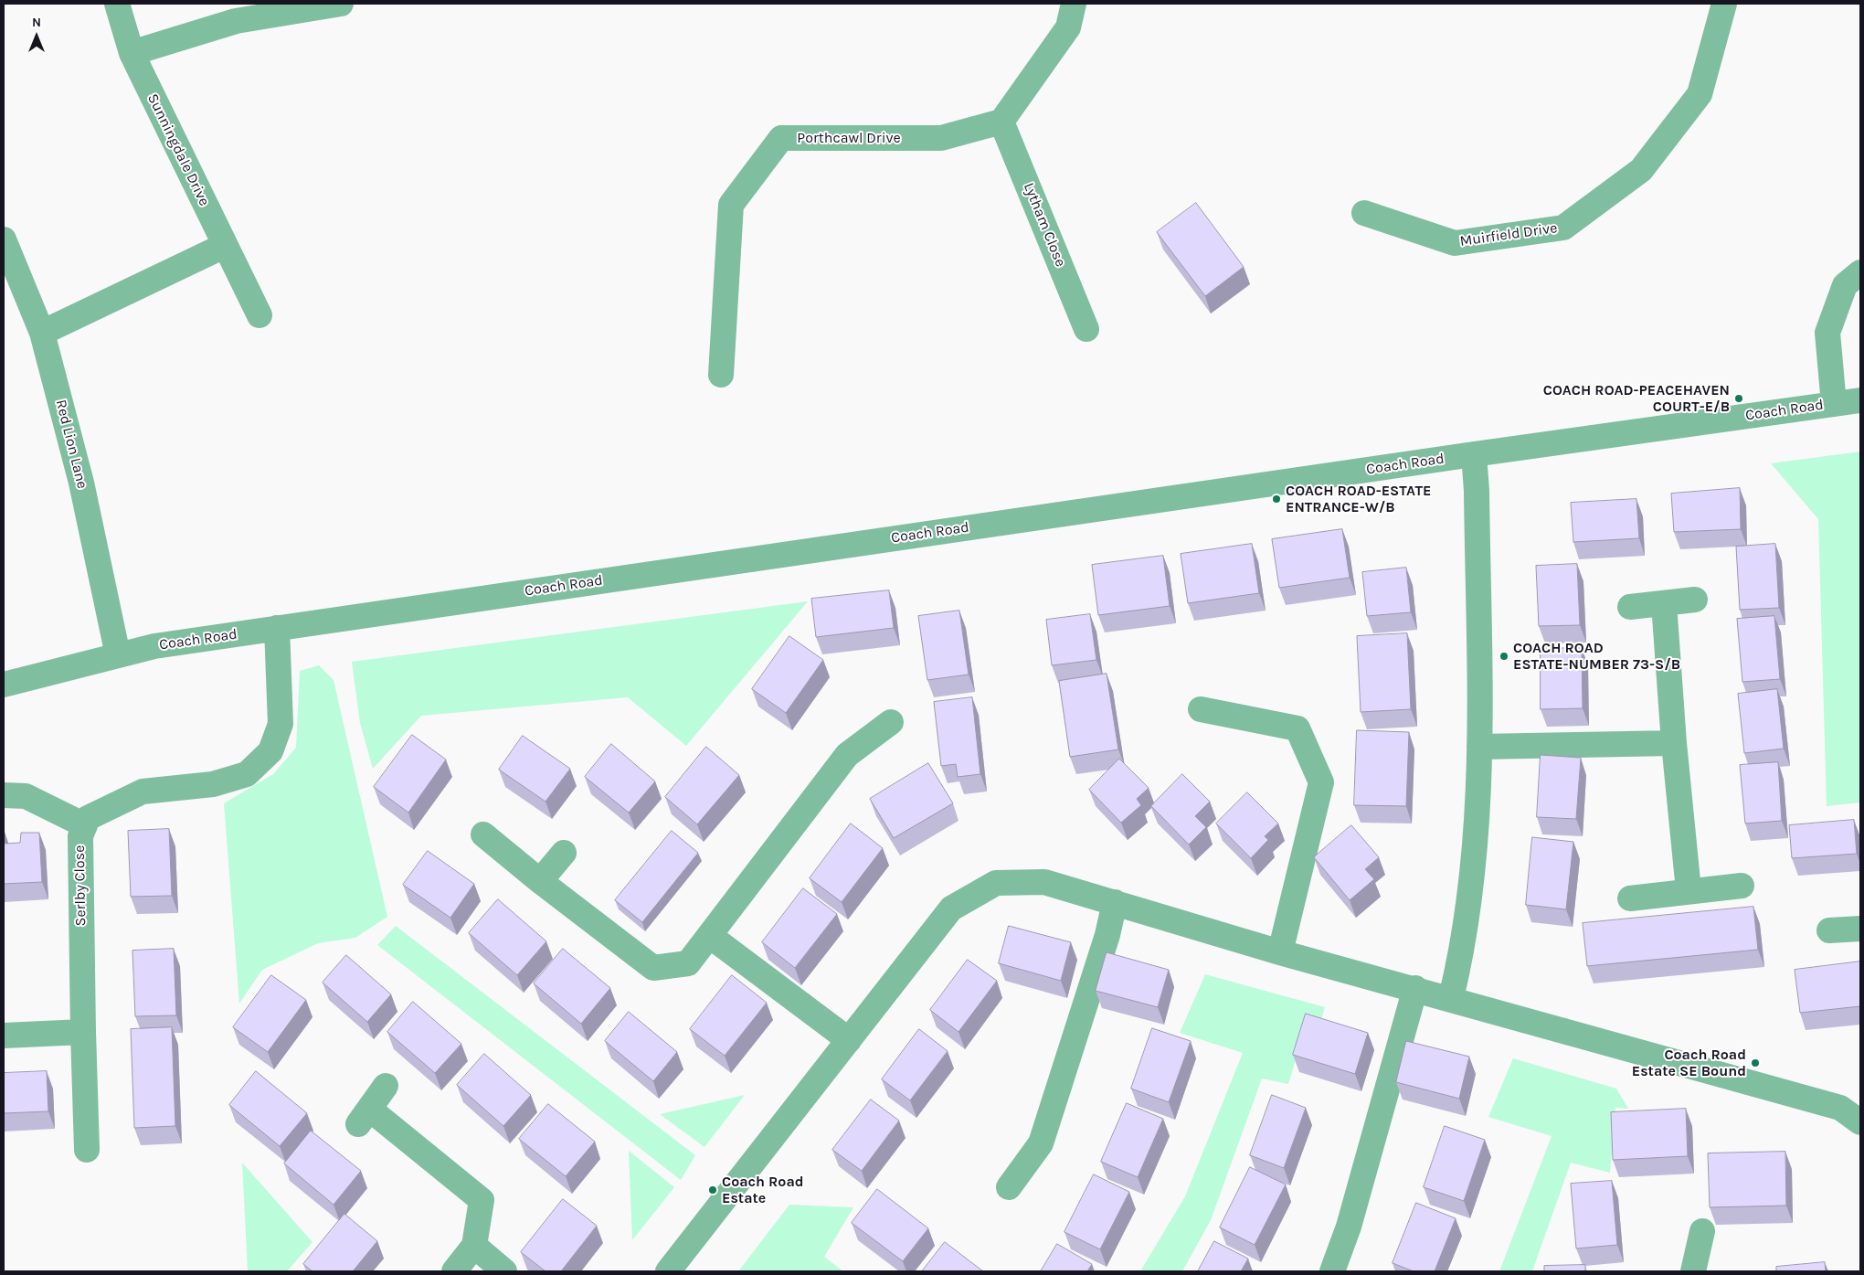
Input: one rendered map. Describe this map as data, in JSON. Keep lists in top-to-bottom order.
{
  "streets": {
    "street": [
      "Porthcawl Drive",
      "Sunningdale Drive",
      "Lytham Close",
      "Muirfield Drive",
      "Coach Road",
      "Red Lion Lane",
      "Serlby Close"
    ]
  },
  "crossings": [
    ["Porthcawl Drive", "Lytham Close"],
    ["Coach Road", "Red Lion Lane"],
    ["Coach Road", "Serlby Close"]
  ],
  "places": [
    "COACH ROAD-PEACEHAVEN COURT-E/B",
    "COACH ROAD-ESTATE ENTRANCE-W/B",
    "COACH ROAD ESTATE-NUMBER 73-S/B",
    "Coach Road Estate SE Bound",
    "Coach Road Estate"
  ],
  "north": "top"
}
